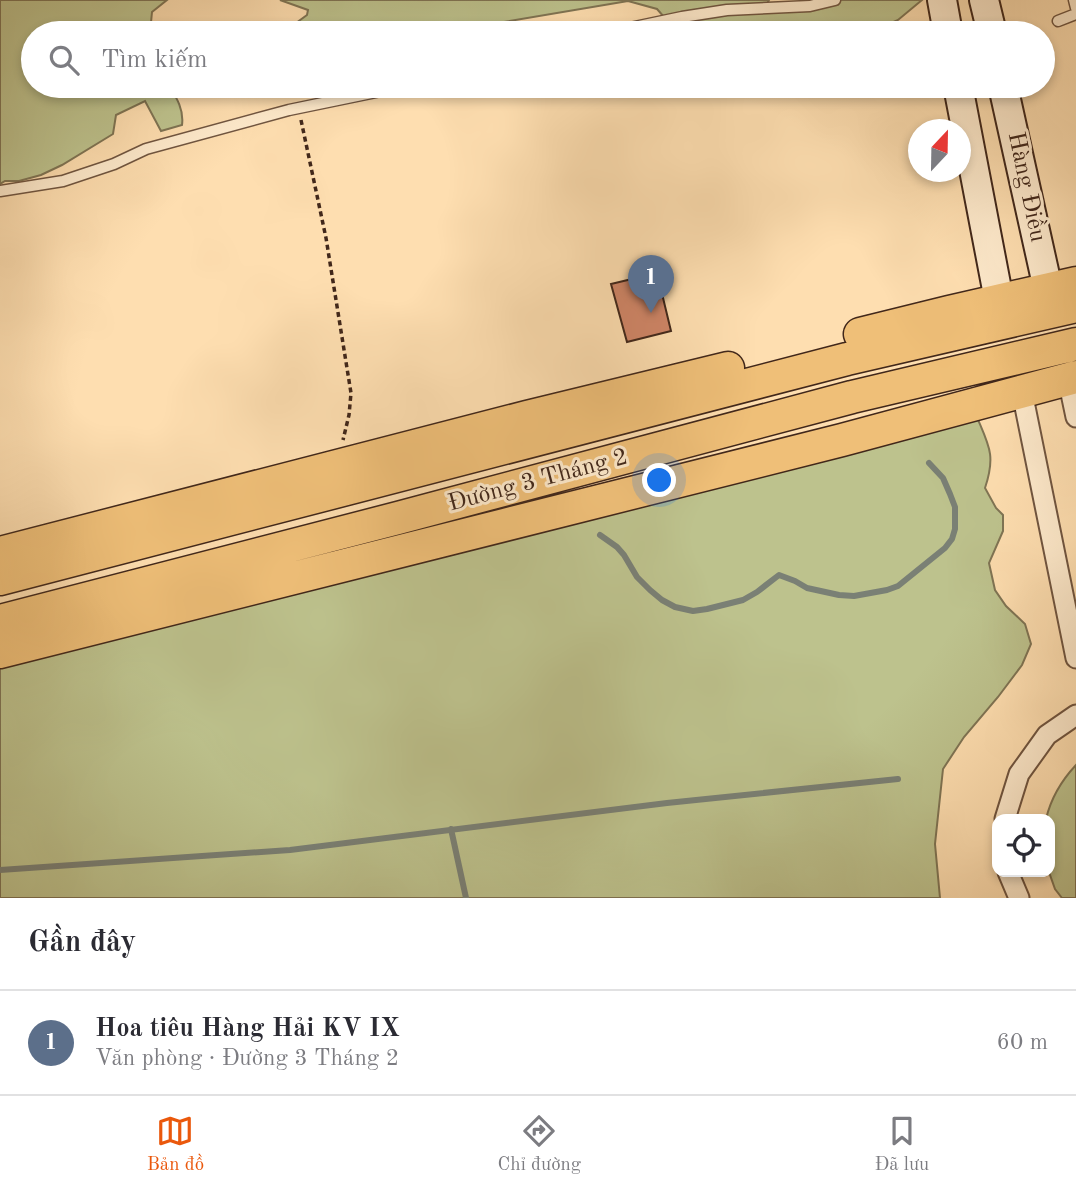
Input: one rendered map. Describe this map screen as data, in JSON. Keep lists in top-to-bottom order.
{
  "streets": {
    "main road": ["Hàng Điều", "Đường 3 Tháng 2"]
  },
  "crossings": [
    ["Hàng Điều", "Đường 3 Tháng 2"]
  ],
  "north": "top",
  "page": {
    "search": "Tìm kiếm",
    "pins": "1",
    "heading": "Gần đây",
    "list": [
      {
        "mark": "1",
        "name": "Hoa tiêu Hàng Hải KV IX",
        "note": "Văn phòng · Đường 3 Tháng 2",
        "value": "60 m"
      }
    ],
    "nav": ["Bản đồ", "Chỉ đường", "Đã lưu"]
  }
}
